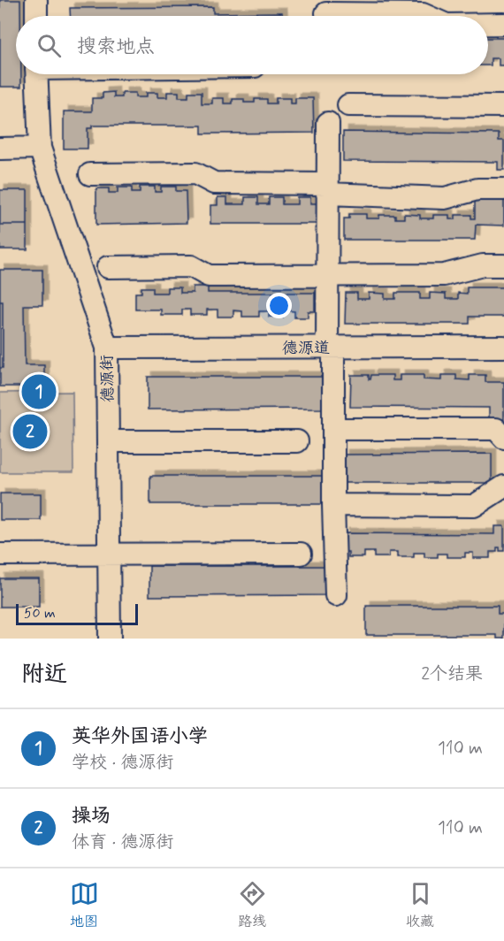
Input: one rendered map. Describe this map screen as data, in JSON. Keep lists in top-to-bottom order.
{
  "streets": {
    "street": ["德源道", "德源街"]
  },
  "crossings": [
    ["德源道", "德源街"]
  ],
  "scale_bar": "50 m",
  "page": {
    "search": "搜索地点",
    "pins": ["1", "2"],
    "scale": "50 m",
    "heading": ["附近", "2个结果"],
    "list": [
      {
        "mark": "1",
        "name": "英华外国语小学",
        "note": "学校 · 德源街",
        "value": "110 m"
      },
      {
        "mark": "2",
        "name": "操场",
        "note": "体育 · 德源街",
        "value": "110 m"
      }
    ],
    "nav": ["地图", "路线", "收藏"]
  }
}
